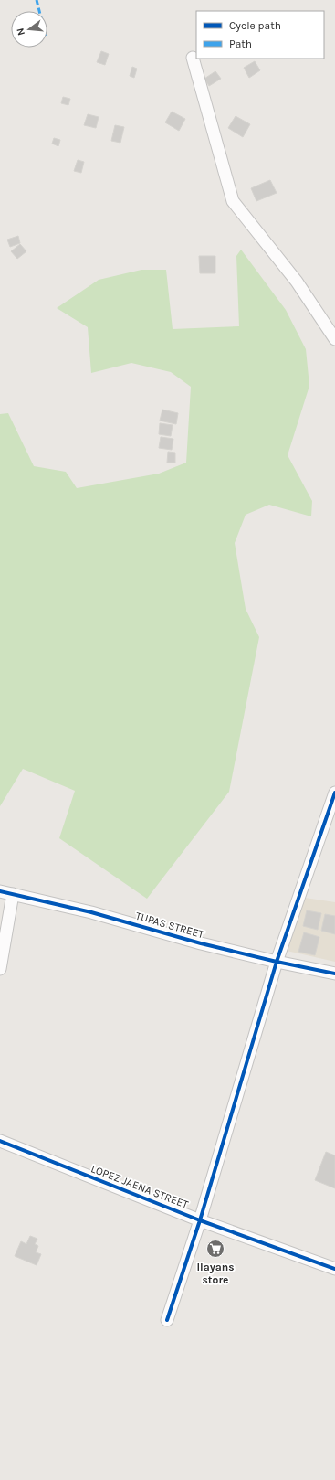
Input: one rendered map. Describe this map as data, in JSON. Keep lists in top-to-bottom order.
{
  "streets": {
    "street": ["TUPAS STREET", "LOPEZ JAENA STREET"]
  },
  "places": {
    "supermarket": ["Ilayans store"]
  },
  "legend": ["Cycle path", "Path"],
  "north": "left"
}
